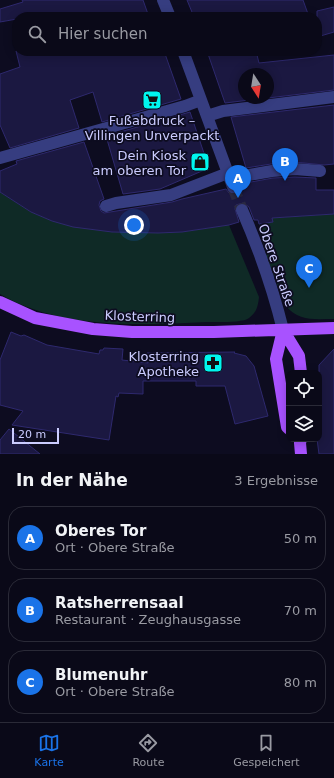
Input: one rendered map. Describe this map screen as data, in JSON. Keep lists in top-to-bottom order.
{
  "streets": {
    "main road": ["Klosterring"],
    "street": ["Obere Straße"]
  },
  "crossings": [
    ["Obere Straße", "Klosterring"]
  ],
  "places": {
    "supermarket": ["Fußabdruck – Villingen Unverpackt"],
    "shop": ["Dein Kiosk am oberen Tor"],
    "pharmacy": ["Klosterring Apotheke"]
  },
  "scale_bar": "20 m",
  "north": "bottom",
  "page": {
    "search": "Hier suchen",
    "pins": ["B", "A", "C"],
    "scale": "20 m",
    "heading": ["In der Nähe", "3 Ergebnisse"],
    "list": [
      {
        "mark": "A",
        "name": "Oberes Tor",
        "note": "Ort · Obere Straße",
        "value": "50 m"
      },
      {
        "mark": "B",
        "name": "Ratsherrensaal",
        "note": "Restaurant · Zeughausgasse",
        "value": "70 m"
      },
      {
        "mark": "C",
        "name": "Blumenuhr",
        "note": "Ort · Obere Straße",
        "value": "80 m"
      }
    ],
    "nav": ["Karte", "Route", "Gespeichert"]
  }
}
